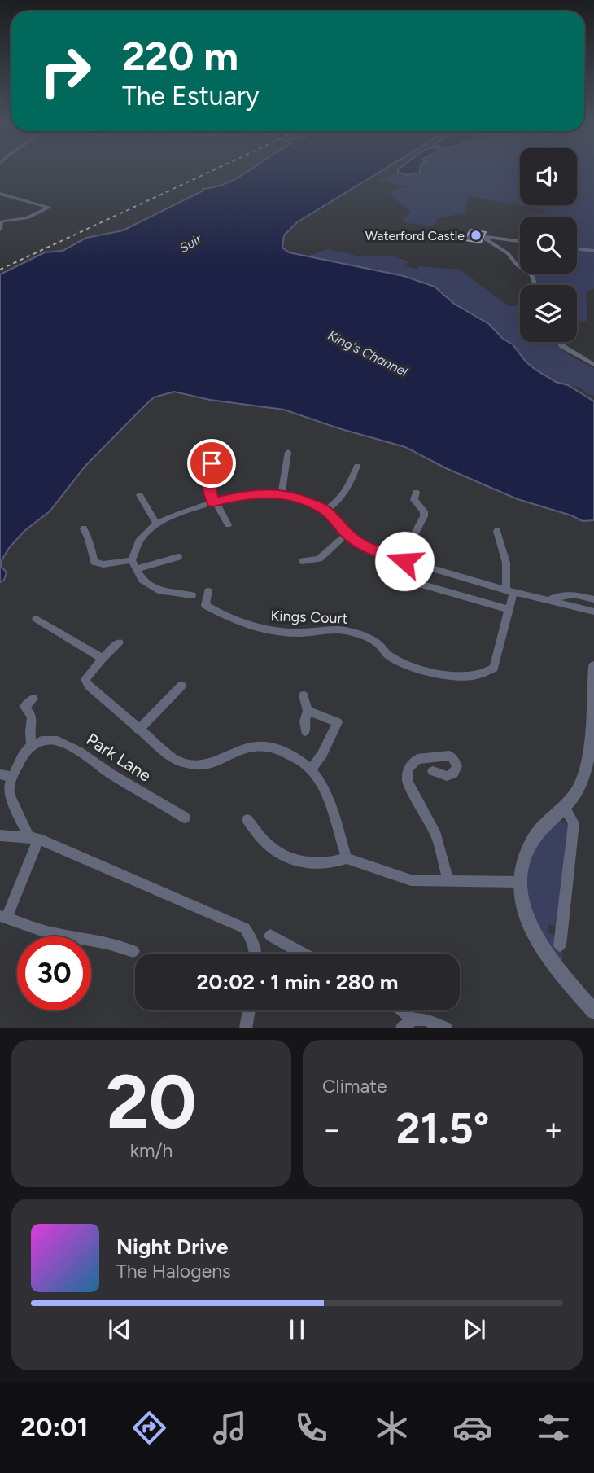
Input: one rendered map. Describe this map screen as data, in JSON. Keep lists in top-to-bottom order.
{
  "streets": {
    "street": ["Kings Court", "Park Lane"]
  },
  "water": ["Suir", "King's Channel"],
  "places": ["Waterford Castle"],
  "page": {
    "turn": ["220 m", "The Estuary"],
    "limit": "30",
    "trip": "20:02 · 1 min · 280 m",
    "tile": [
      ["20", "km/h"],
      "Climate"
    ],
    "heat": ["−", "21.5°", "+"],
    "song": ["Night Drive", "The Halogens"],
    "tabs": "20:01"
  }
}
